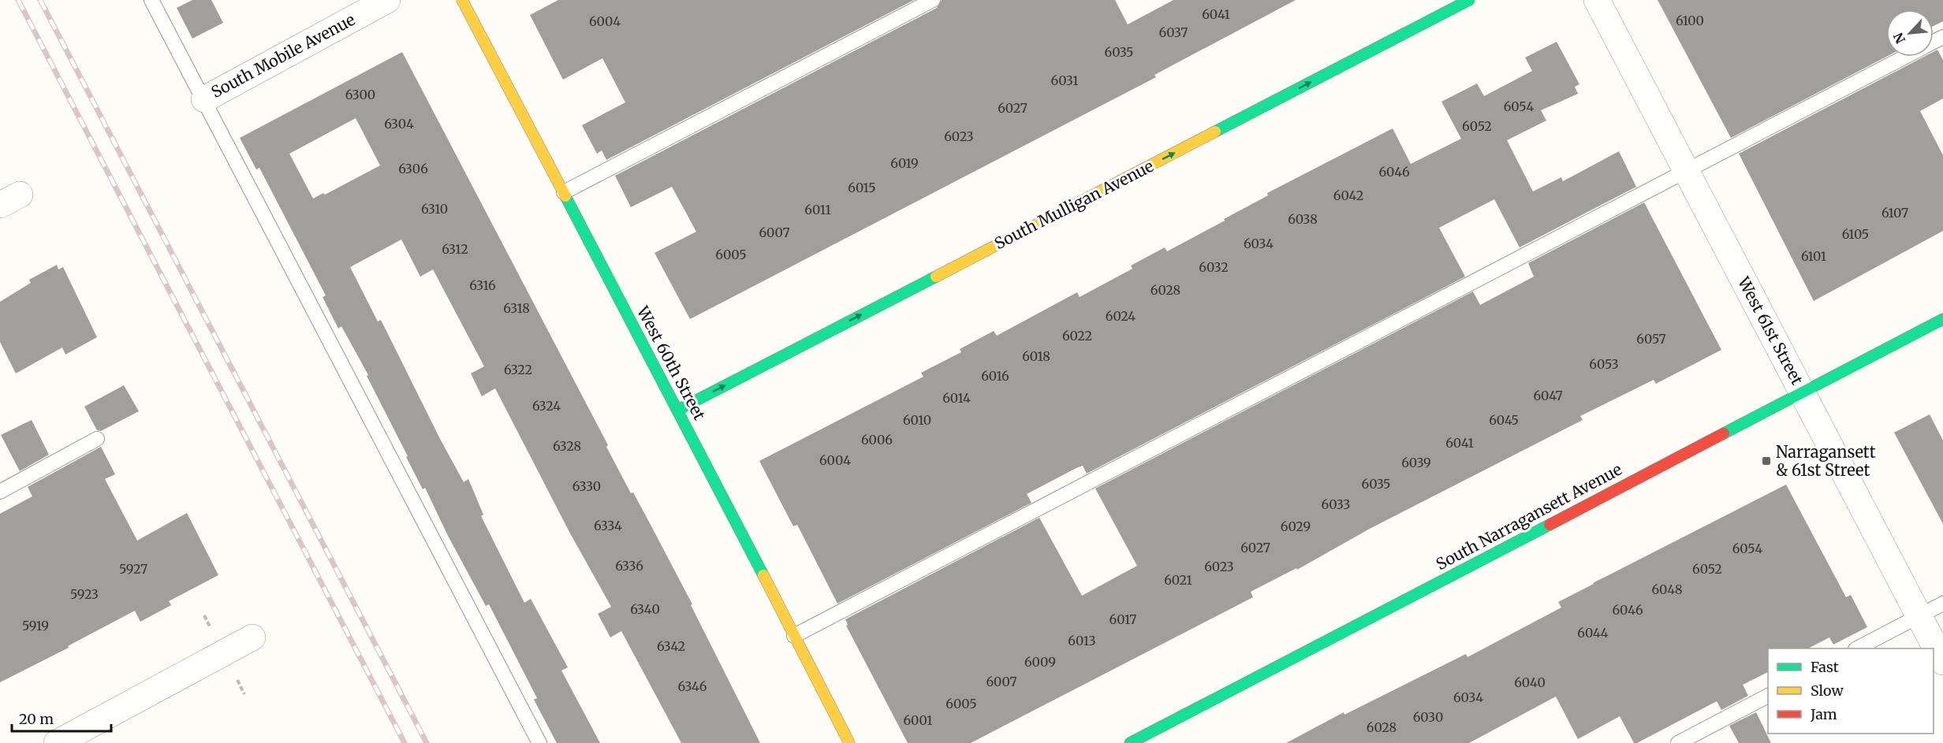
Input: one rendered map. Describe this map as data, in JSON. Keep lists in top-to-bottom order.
{
  "streets": {
    "street": [
      "South Mobile Avenue",
      "South Mulligan Avenue",
      "West 61st Street",
      "West 60th Street",
      "South Narragansett Avenue"
    ]
  },
  "crossings": [
    ["South Mulligan Avenue", "West 60th Street"],
    ["West 61st Street", "South Narragansett Avenue"]
  ],
  "one_way": ["South Mulligan Avenue"],
  "places": {
    "transit": ["Narragansett & 61st Street"]
  },
  "house_numbers": [
    "6041",
    "6100",
    "6004",
    "6037",
    "6035",
    "6031",
    "6300",
    "6054",
    "6027",
    "6304",
    "6052",
    "6023",
    "6019",
    "6306",
    "6046",
    "6015",
    "6042",
    "6310",
    "6011",
    "6107",
    "6038",
    "6007",
    "6105",
    "6034",
    "6312",
    "6005",
    "6101",
    "6032",
    "6316",
    "6028",
    "6318",
    "6024",
    "6022",
    "6057",
    "6018",
    "6053",
    "6322",
    "6016",
    "6047",
    "6014",
    "6324",
    "6010",
    "6045",
    "6006",
    "6041",
    "6328",
    "6004",
    "6039",
    "6035",
    "6330",
    "6033",
    "6334",
    "6029",
    "6027",
    "6054",
    "6336",
    "6023",
    "5927",
    "6052",
    "6021",
    "6048",
    "5923",
    "6340",
    "6046",
    "6017",
    "5919",
    "6044",
    "6013",
    "6342",
    "6009",
    "6007",
    "6040",
    "6346",
    "6034",
    "6005",
    "6030",
    "6001",
    "6028"
  ],
  "legend": ["Fast", "Slow", "Jam"],
  "scale_bar": "20 m",
  "north": "bottom left"
}
